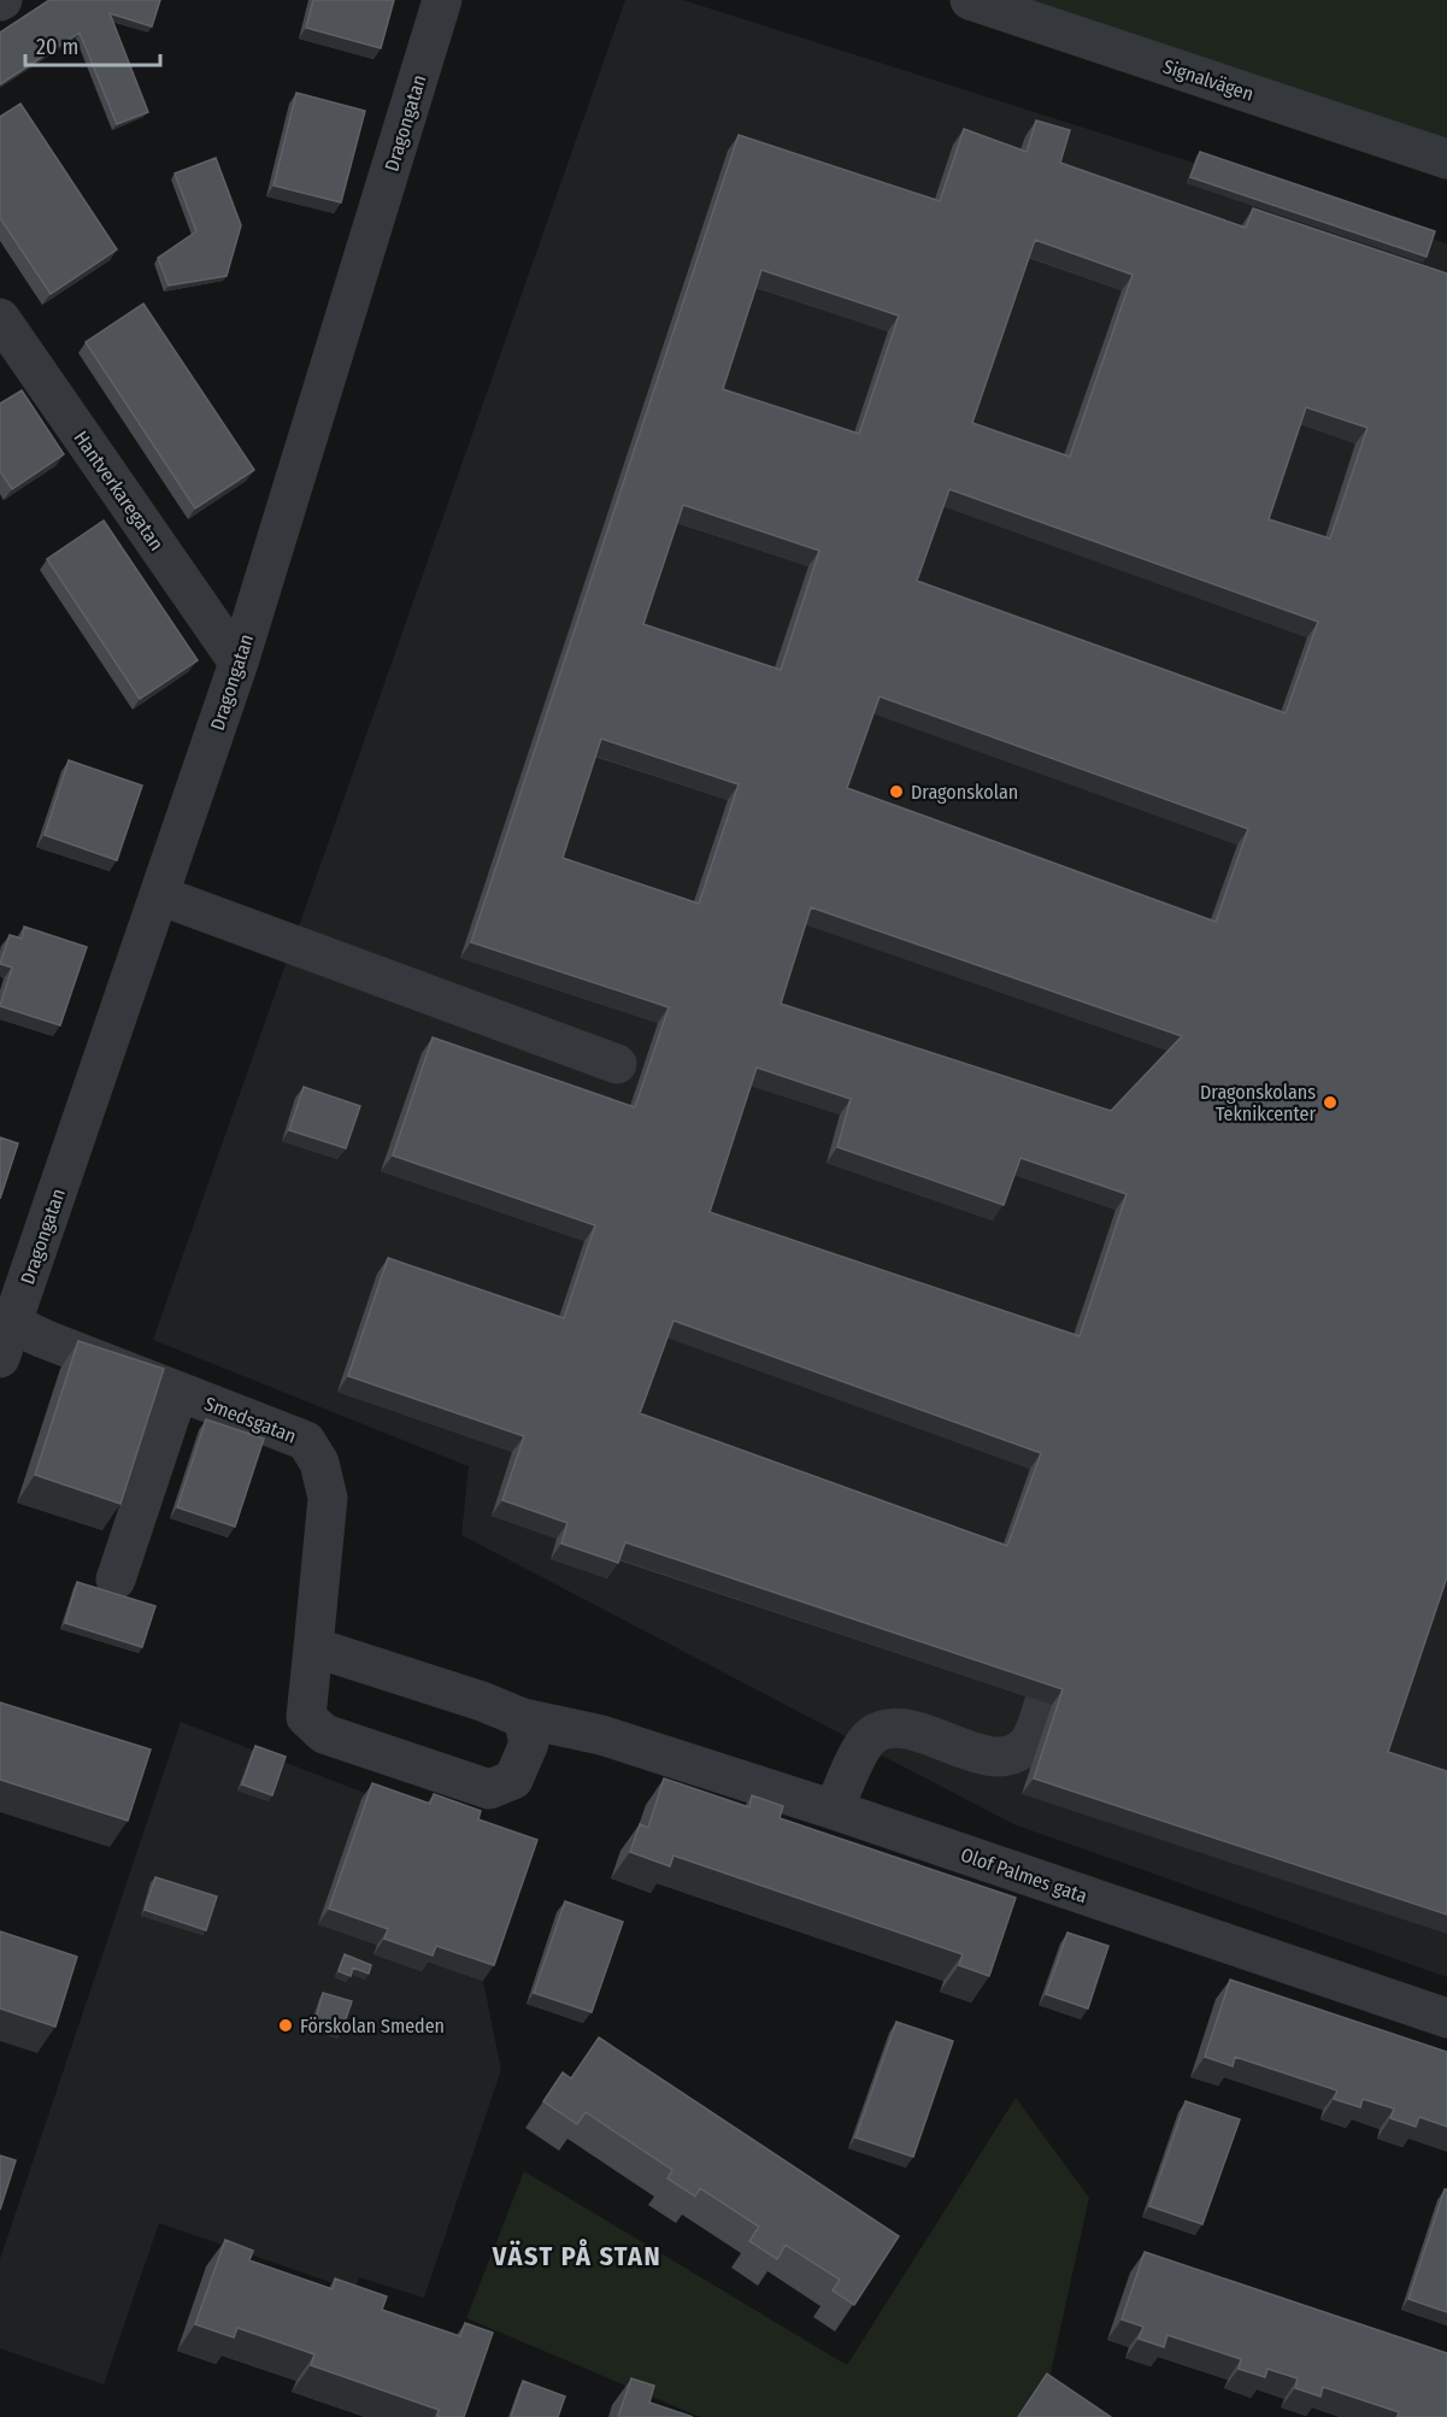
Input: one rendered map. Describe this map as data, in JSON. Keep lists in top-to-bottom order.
{
  "streets": {
    "street": [
      "Signalvägen",
      "Dragongatan",
      "Hantverkaregatan",
      "Smedsgatan",
      "Olof Palmes gata"
    ]
  },
  "crossings": [
    ["Dragongatan", "Hantverkaregatan"],
    ["Dragongatan", "Smedsgatan"],
    ["Smedsgatan", "Olof Palmes gata"]
  ],
  "districts": ["VÄST PÅ STAN"],
  "places": ["Dragonskolan", "Dragonskolans Teknikcenter", "Förskolan Smeden"],
  "scale_bar": "20 m"
}
